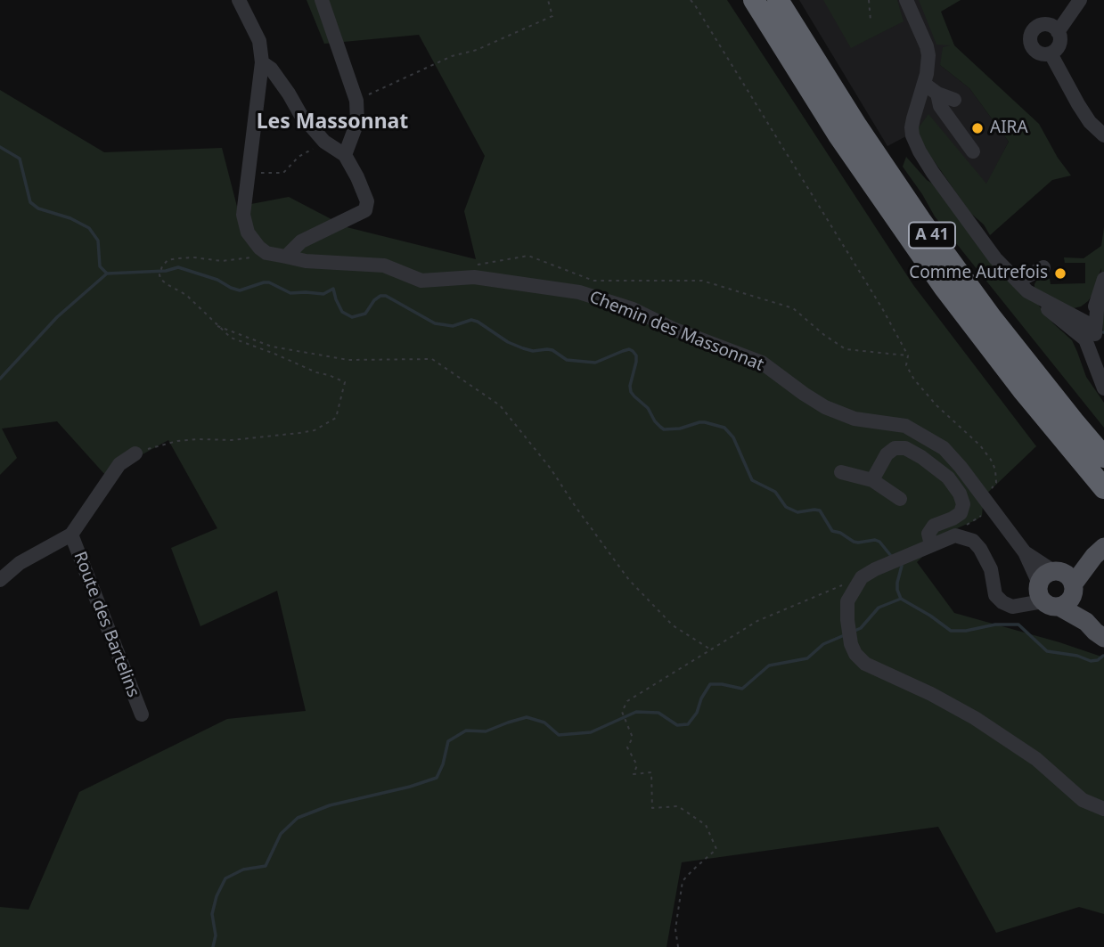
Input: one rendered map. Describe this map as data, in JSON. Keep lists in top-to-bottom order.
{
  "streets": {
    "highway": ["A 41"],
    "street": ["Chemin des Massonnat", "Route des Bartelins"]
  },
  "districts": ["Les Massonnat"],
  "places": ["AIRA", "Comme Autrefois"]
}
